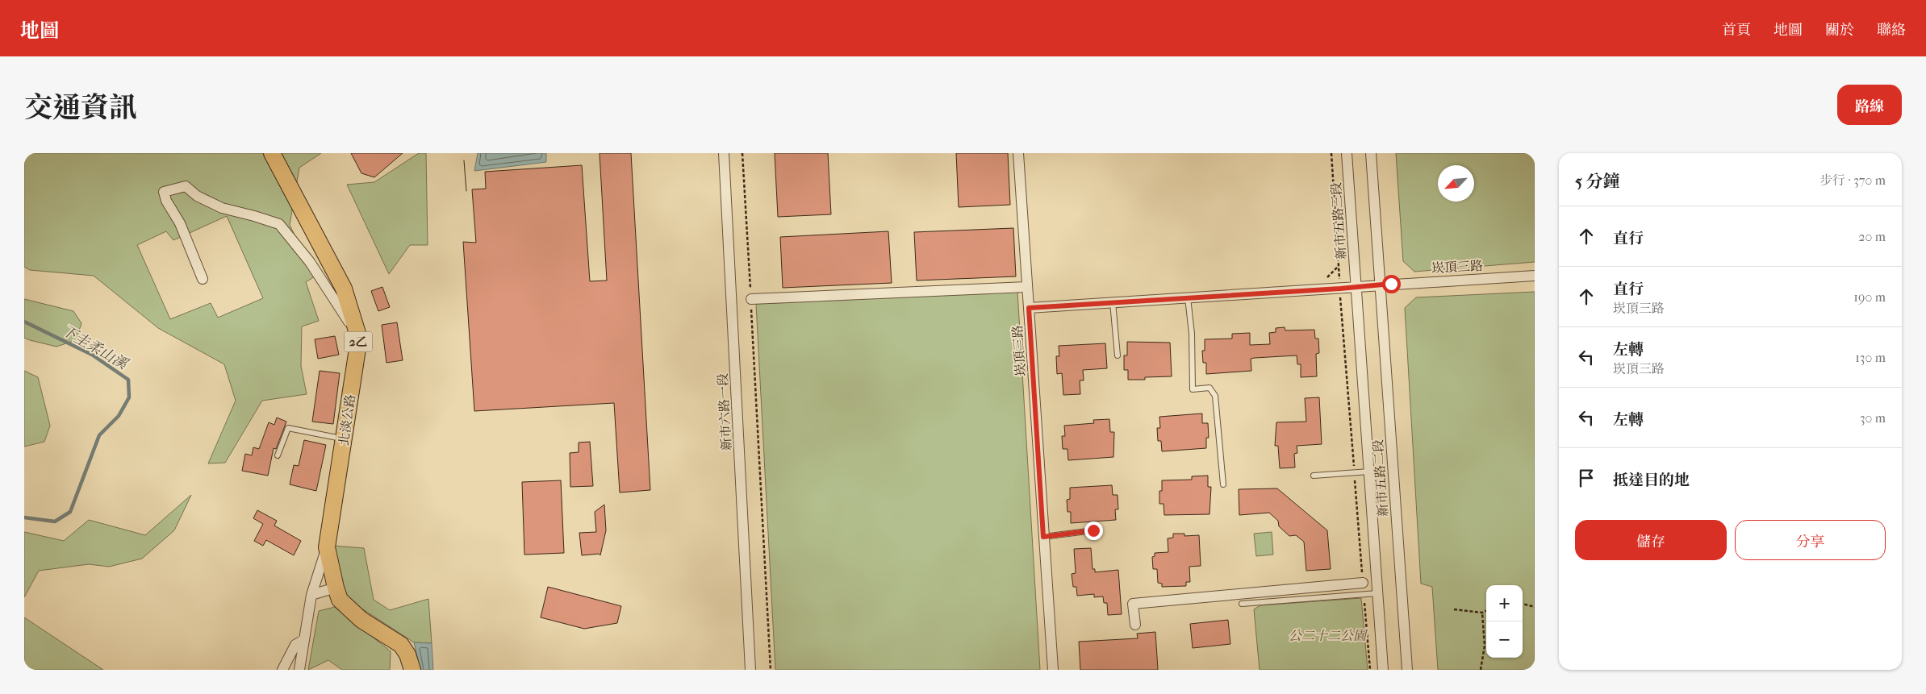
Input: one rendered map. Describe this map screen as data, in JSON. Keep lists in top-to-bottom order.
{
  "streets": {
    "main road": ["2乙", "北淡公路"],
    "street": [
      "新市五路三段",
      "崁頂三路",
      "新市六路一段",
      "新市五路二段"
    ]
  },
  "crossings": [
    ["新市五路三段", "崁頂三路"],
    ["新市五路三段", "新市五路二段"],
    ["崁頂三路", "新市五路二段"]
  ],
  "water": ["下圭柔山溪"],
  "parks": ["公二十二公園"],
  "north": "bottom left",
  "page": {
    "header": "地圖",
    "nav": [
      "首頁",
      "地圖",
      "關於",
      "聯絡"
    ],
    "title": "交通資訊",
    "buttons": [
      "路線",
      ["儲存", "分享"]
    ],
    "heading": ["5 分鐘", "步行 · 370 m"],
    "list": [
      ["直行", "20 m"],
      ["直行", "崁頂三路", "190 m"],
      ["左轉", "崁頂三路", "130 m"],
      ["左轉", "30 m"],
      "抵達目的地"
    ],
    "map_buttons": ["+", "−"]
  }
}
